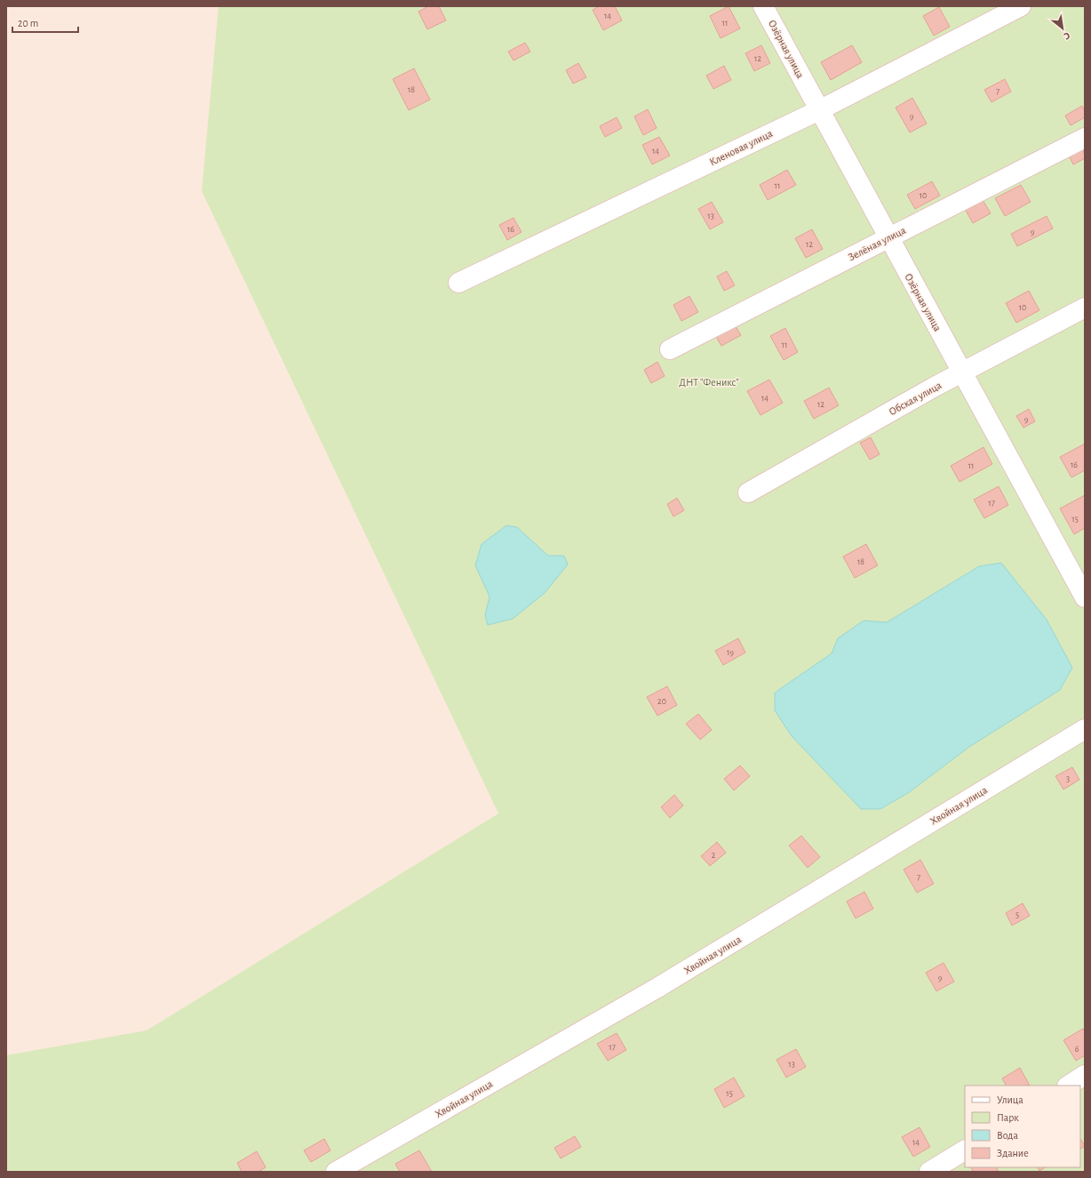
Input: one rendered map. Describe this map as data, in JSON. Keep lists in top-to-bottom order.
{
  "streets": {
    "street": [
      "Озёрная улица",
      "Кленовая улица",
      "Зелёная улица",
      "Обская улица",
      "Хвойная улица"
    ]
  },
  "crossings": [
    ["Озёрная улица", "Кленовая улица"],
    ["Озёрная улица", "Зелёная улица"],
    ["Озёрная улица", "Обская улица"]
  ],
  "parks": ["ДНТ \"Феникс\""],
  "house_numbers": [
    "14",
    "11",
    "12",
    "18",
    "7",
    "9",
    "14",
    "11",
    "10",
    "13",
    "16",
    "9",
    "12",
    "10",
    "11",
    "14",
    "12",
    "9",
    "16",
    "11",
    "17",
    "15",
    "18",
    "19",
    "20",
    "3",
    "2",
    "7",
    "5",
    "9",
    "17",
    "6",
    "13",
    "15",
    "14"
  ],
  "legend": [
    "Улица",
    "Парк",
    "Вода",
    "Здание"
  ],
  "scale_bar": "20 m",
  "north": "bottom right"
}
